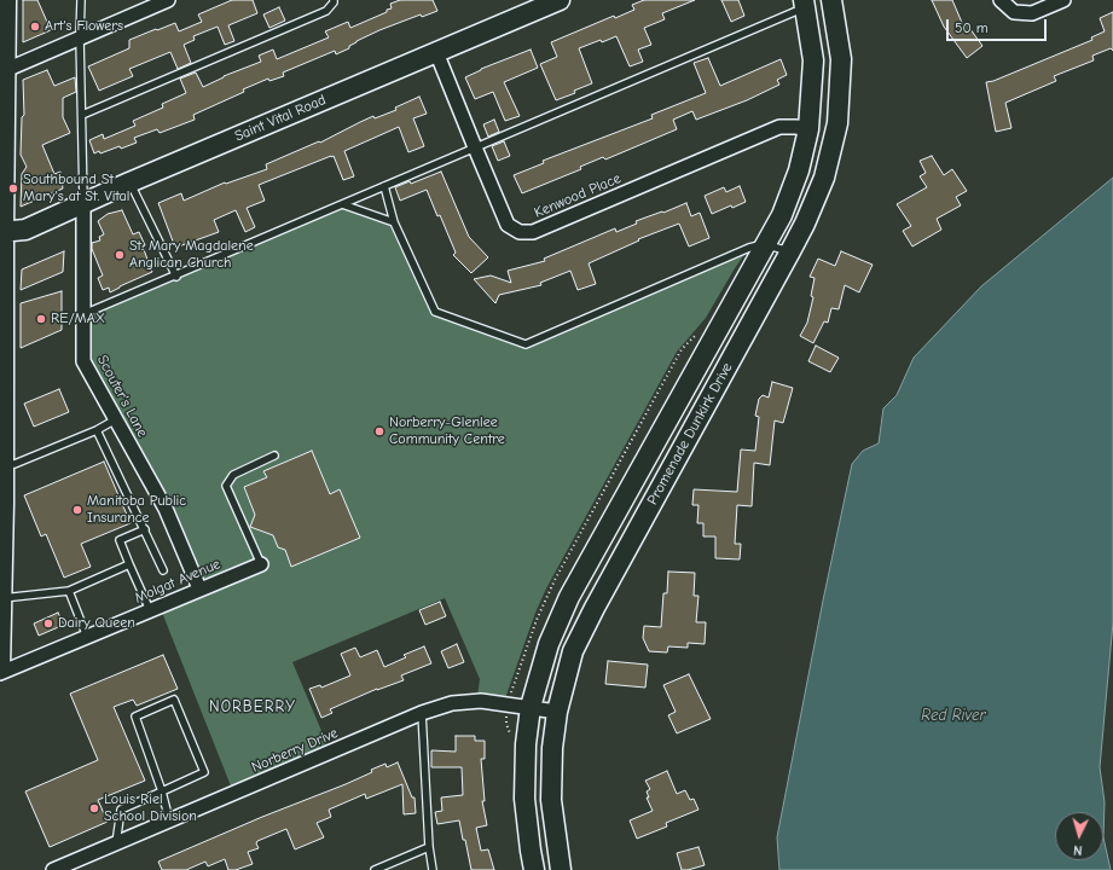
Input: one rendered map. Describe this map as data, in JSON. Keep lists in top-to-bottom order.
{
  "streets": {
    "main road": ["Saint Vital Road", "Promenade Dunkirk Drive"],
    "street": [
      "Kenwood Place",
      "Scouter's Lane",
      "Molgat Avenue",
      "Norberry Drive"
    ]
  },
  "crossings": [
    ["Saint Vital Road", "Kenwood Place"],
    ["Saint Vital Road", "Scouter's Lane"],
    ["Kenwood Place", "Promenade Dunkirk Drive"],
    ["Scouter's Lane", "Molgat Avenue"],
    ["Promenade Dunkirk Drive", "Norberry Drive"]
  ],
  "districts": ["NORBERRY"],
  "water": ["Red River"],
  "places": [
    "Art's Flowers",
    "Southbound St Mary's at St. Vital",
    "St. Mary Magdalene Anglican Church",
    "RE/MAX",
    "Norberry-Glenlee Community Centre",
    "Manitoba Public Insurance",
    "Dairy Queen",
    "Louis Riel School Division"
  ],
  "scale_bar": "50 m",
  "north": "bottom"
}
